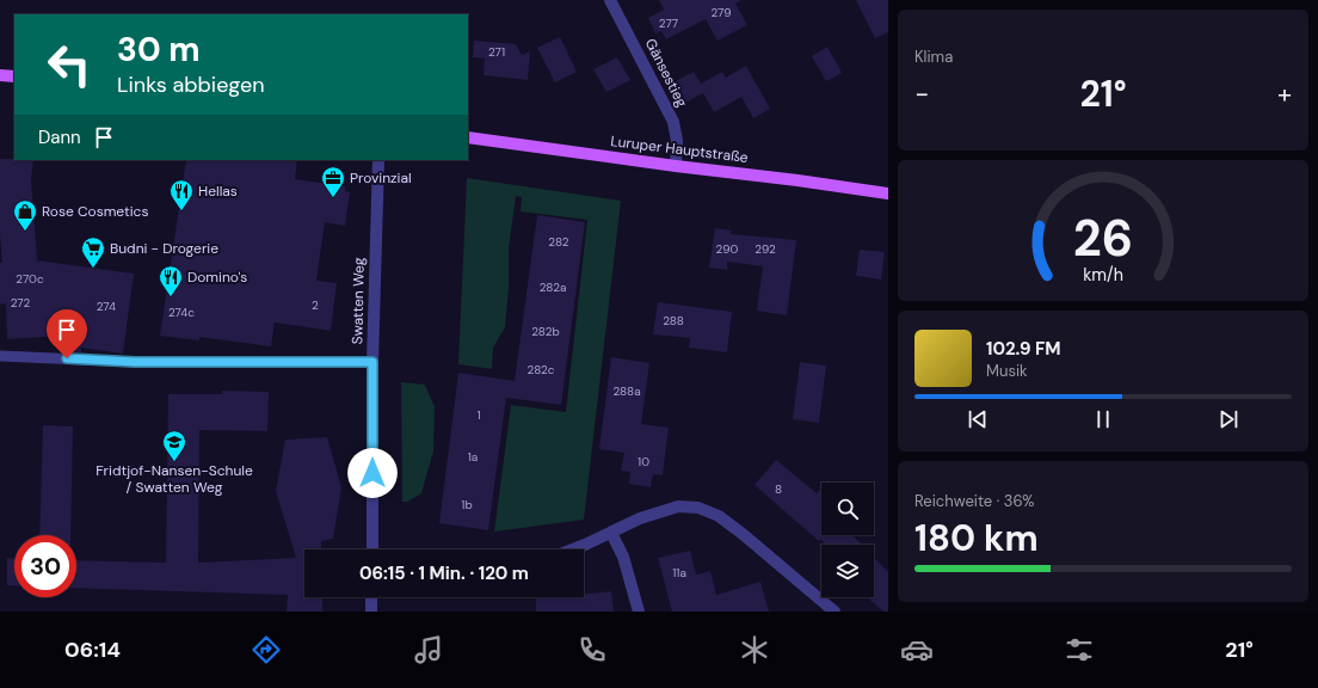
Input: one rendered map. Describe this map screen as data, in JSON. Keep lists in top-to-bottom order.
{
  "streets": {
    "main road": ["Luruper Hauptstraße"],
    "street": ["Gänsestieg", "Swatten Weg"]
  },
  "crossings": [
    ["Gänsestieg", "Luruper Hauptstraße"]
  ],
  "places": {
    "office": ["Provinzial"],
    "restaurant": ["Hellas", "Domino's"],
    "shop": ["Rose Cosmetics"],
    "supermarket": ["Budni - Drogerie"],
    "school or university": ["Fridtjof-Nansen-Schule / Swatten Weg"]
  },
  "house_numbers": [
    "279",
    "277",
    "271",
    "282",
    "290",
    "292",
    "270c",
    "282a",
    "272",
    "2",
    "274",
    "274c",
    "288",
    "282b",
    "282c",
    "288a",
    "1",
    "1a",
    "10",
    "8",
    "1b",
    "11a"
  ],
  "page": {
    "tile": [
      "Klima",
      ["Reichweite · 36%", "180 km"]
    ],
    "turn": ["30 m", "Links abbiegen"],
    "heat": ["−", "21°", "+"],
    "then": "Dann",
    "song": ["102.9 FM", "Musik"],
    "limit": "30",
    "trip": "06:15 · 1 Min. · 120 m",
    "tabs": ["06:14", "21°"],
    "gauge": ["26", "km/h"]
  }
}
